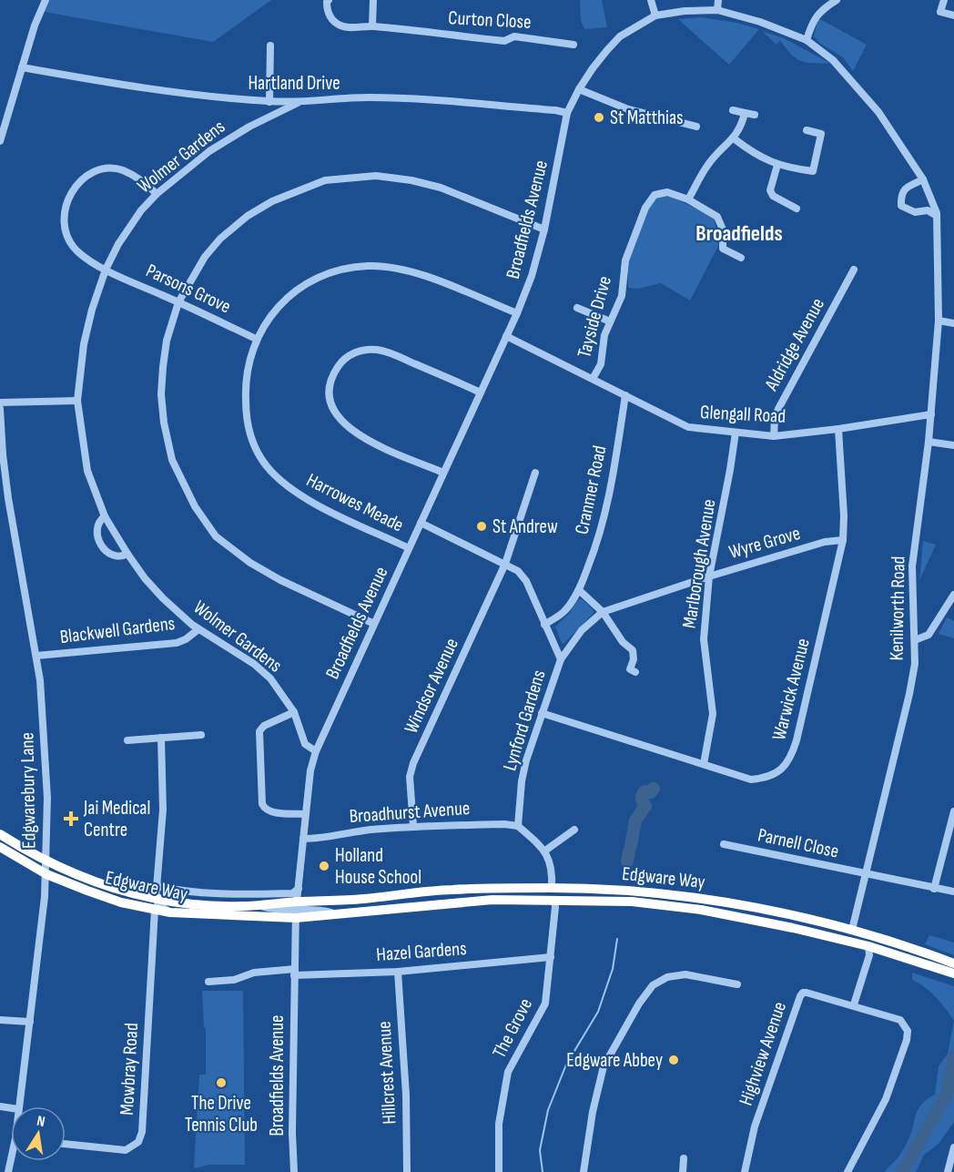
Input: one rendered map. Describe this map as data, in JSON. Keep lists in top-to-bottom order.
{
  "streets": {
    "highway": ["Edgware Way"],
    "street": [
      "Curton Close",
      "Hartland Drive",
      "Wolmer Gardens",
      "Broadfields Avenue",
      "Parsons Grove",
      "Tayside Drive",
      "Aldridge Avenue",
      "Glengall Road",
      "Cranmer Road",
      "Harrowes Meade",
      "Wyre Grove",
      "Marlborough Avenue",
      "Kenilworth Road",
      "Blackwell Gardens",
      "Windsor Avenue",
      "Warwick Avenue",
      "Lynford Gardens",
      "Edgwarebury Lane",
      "Broadhurst Avenue",
      "Parnell Close",
      "Hazel Gardens",
      "The Grove",
      "Highview Avenue",
      "Mowbray Road",
      "Hillcrest Avenue"
    ]
  },
  "crossings": [
    ["Hartland Drive", "Wolmer Gardens"],
    ["Hartland Drive", "Broadfields Avenue"],
    ["Wolmer Gardens", "Broadfields Avenue"],
    ["Wolmer Gardens", "Parsons Grove"],
    ["Wolmer Gardens", "Blackwell Gardens"],
    ["Broadfields Avenue", "Glengall Road"],
    ["Broadfields Avenue", "Harrowes Meade"],
    ["Broadfields Avenue", "Kenilworth Road"],
    ["Broadfields Avenue", "Lynford Gardens"],
    ["Broadfields Avenue", "Broadhurst Avenue"],
    ["Broadfields Avenue", "Edgware Way"],
    ["Broadfields Avenue", "Hazel Gardens"],
    ["Parsons Grove", "Harrowes Meade"],
    ["Tayside Drive", "Glengall Road"],
    ["Aldridge Avenue", "Glengall Road"],
    ["Glengall Road", "Cranmer Road"],
    ["Glengall Road", "Marlborough Avenue"],
    ["Glengall Road", "Kenilworth Road"],
    ["Glengall Road", "Warwick Avenue"],
    ["Cranmer Road", "Lynford Gardens"],
    ["Wyre Grove", "Marlborough Avenue"],
    ["Wyre Grove", "Warwick Avenue"],
    ["Marlborough Avenue", "Warwick Avenue"],
    ["Kenilworth Road", "Parnell Close"],
    ["Kenilworth Road", "Edgware Way"],
    ["Blackwell Gardens", "Edgwarebury Lane"],
    ["Windsor Avenue", "Lynford Gardens"],
    ["Windsor Avenue", "Broadhurst Avenue"],
    ["Warwick Avenue", "Lynford Gardens"],
    ["Lynford Gardens", "Broadhurst Avenue"],
    ["Edgwarebury Lane", "Edgware Way"],
    ["Edgware Way", "The Grove"],
    ["Edgware Way", "Mowbray Road"],
    ["Hazel Gardens", "The Grove"],
    ["Hazel Gardens", "Hillcrest Avenue"]
  ],
  "districts": ["Broadfields"],
  "places": {
    "other": [
      "St Matthias",
      "St Andrew",
      "Holland House School",
      "Edgware Abbey",
      "The Drive Tennis Club"
    ],
    "health": ["Jai Medical Centre"]
  },
  "north": "top"
}
